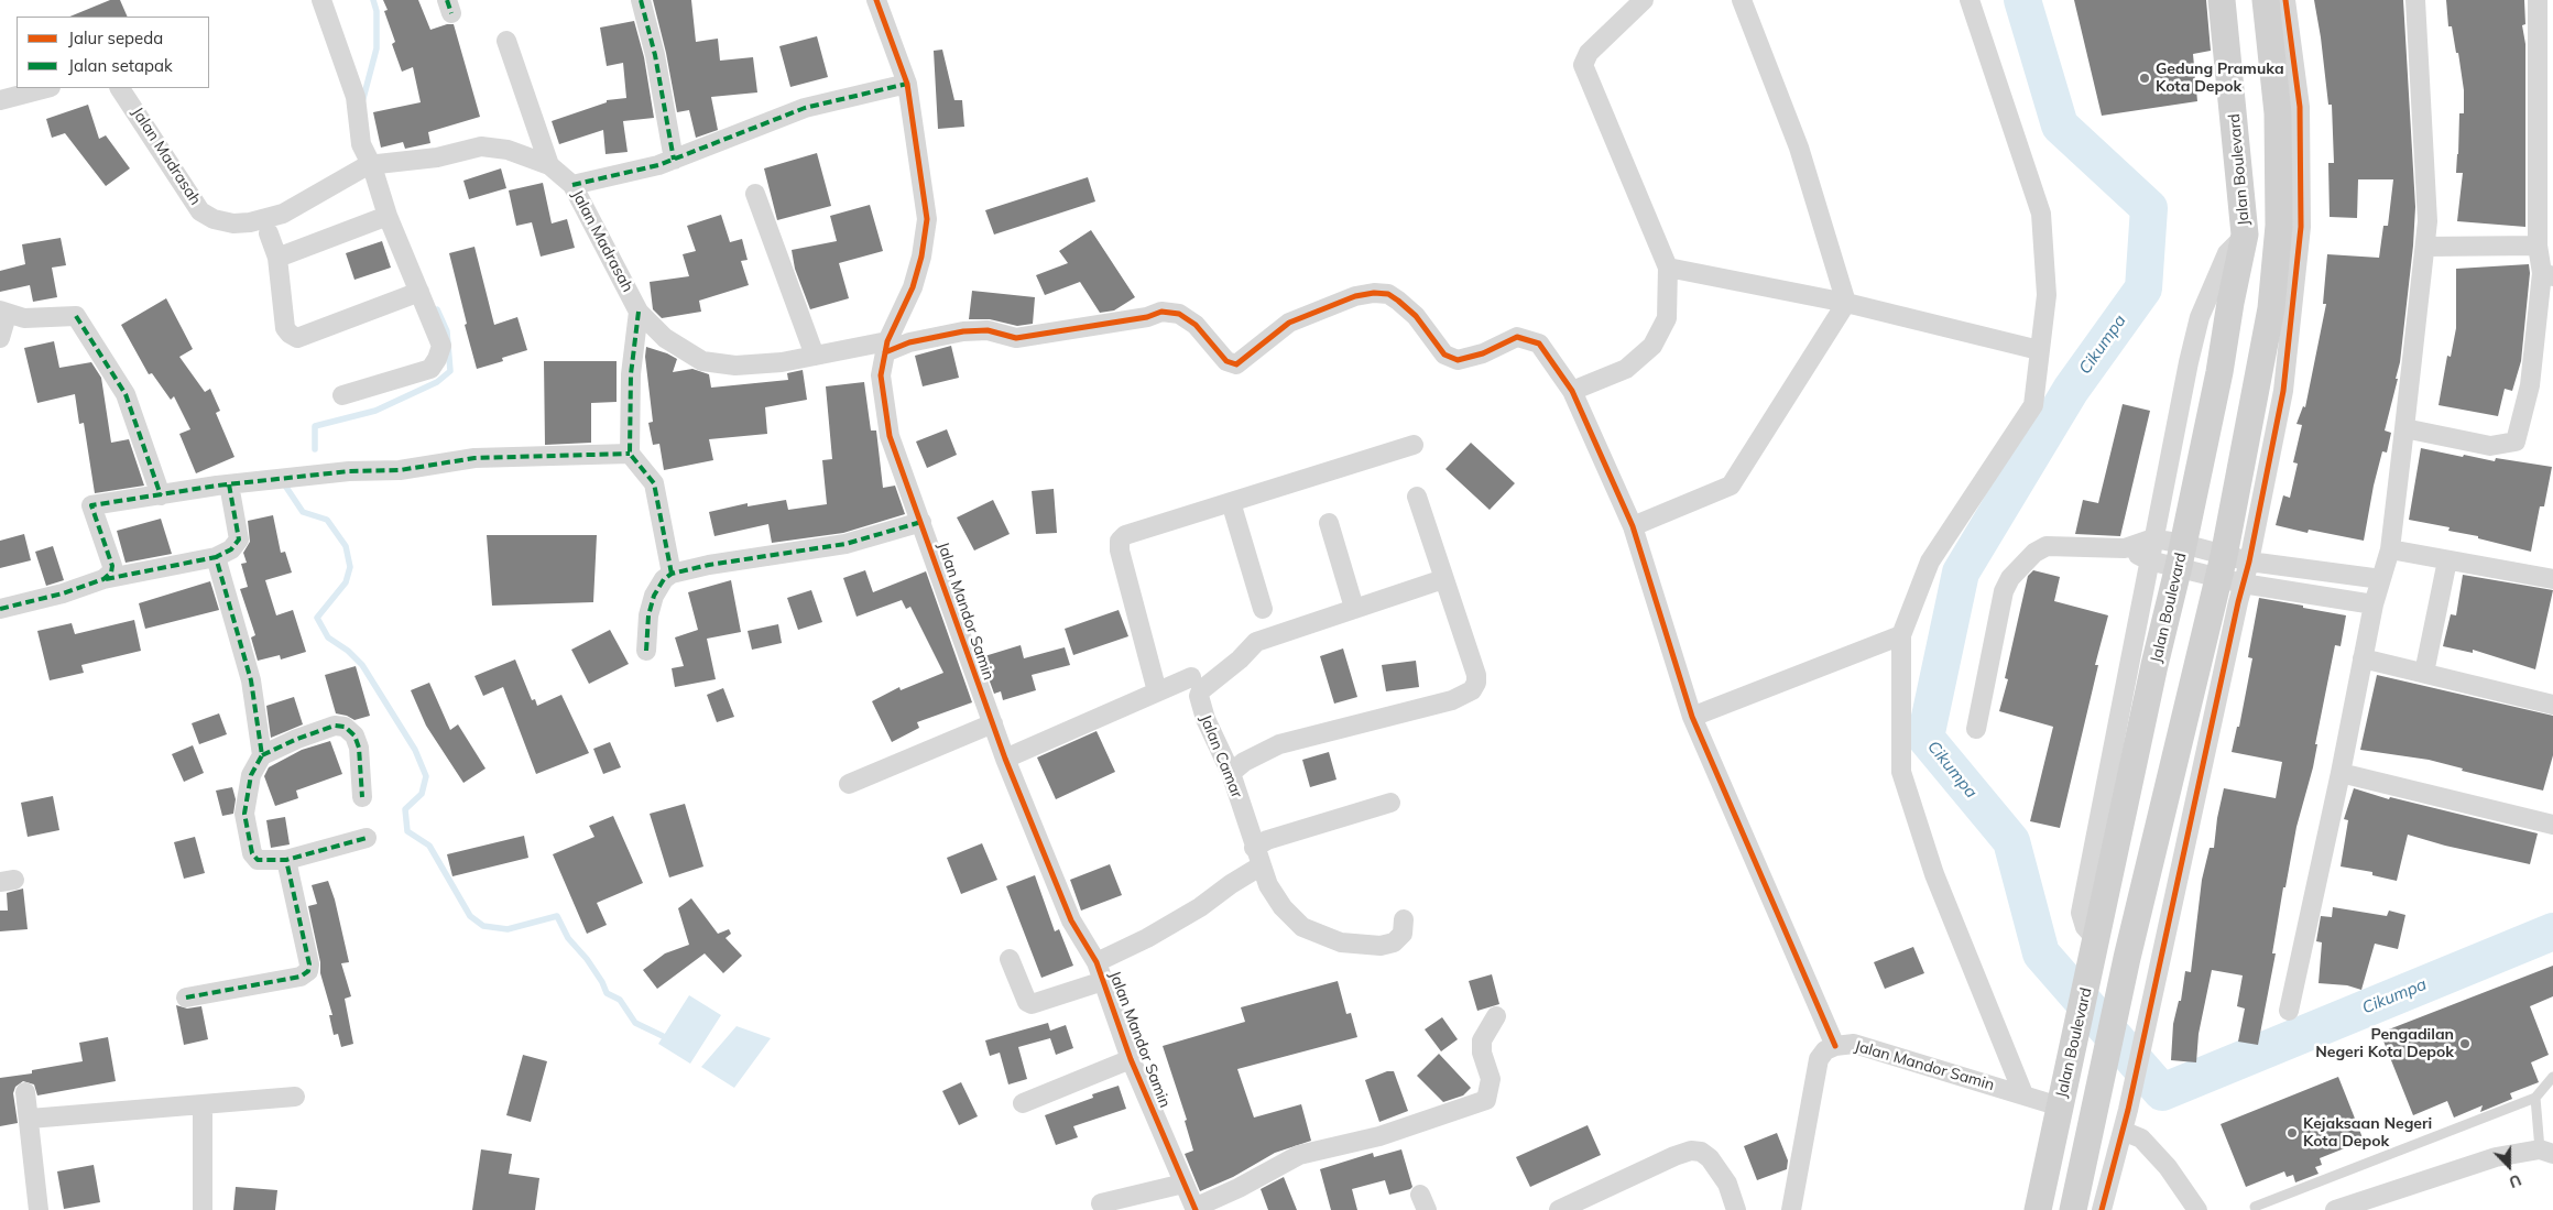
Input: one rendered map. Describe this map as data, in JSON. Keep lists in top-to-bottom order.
{
  "streets": {
    "main road": ["Jalan Boulevard"],
    "street": ["Jalan Madrasah", "Jalan Mandor Samin", "Jalan Camar"]
  },
  "crossings": [
    ["Jalan Madrasah", "Jalan Mandor Samin"]
  ],
  "water": ["Cikumpa"],
  "places": ["Gedung Pramuka Kota Depok", "Pengadilan Negeri Kota Depok", "Kejaksaan Negeri Kota Depok"],
  "legend": ["Jalur sepeda", "Jalan setapak"],
  "north": "bottom"
}
